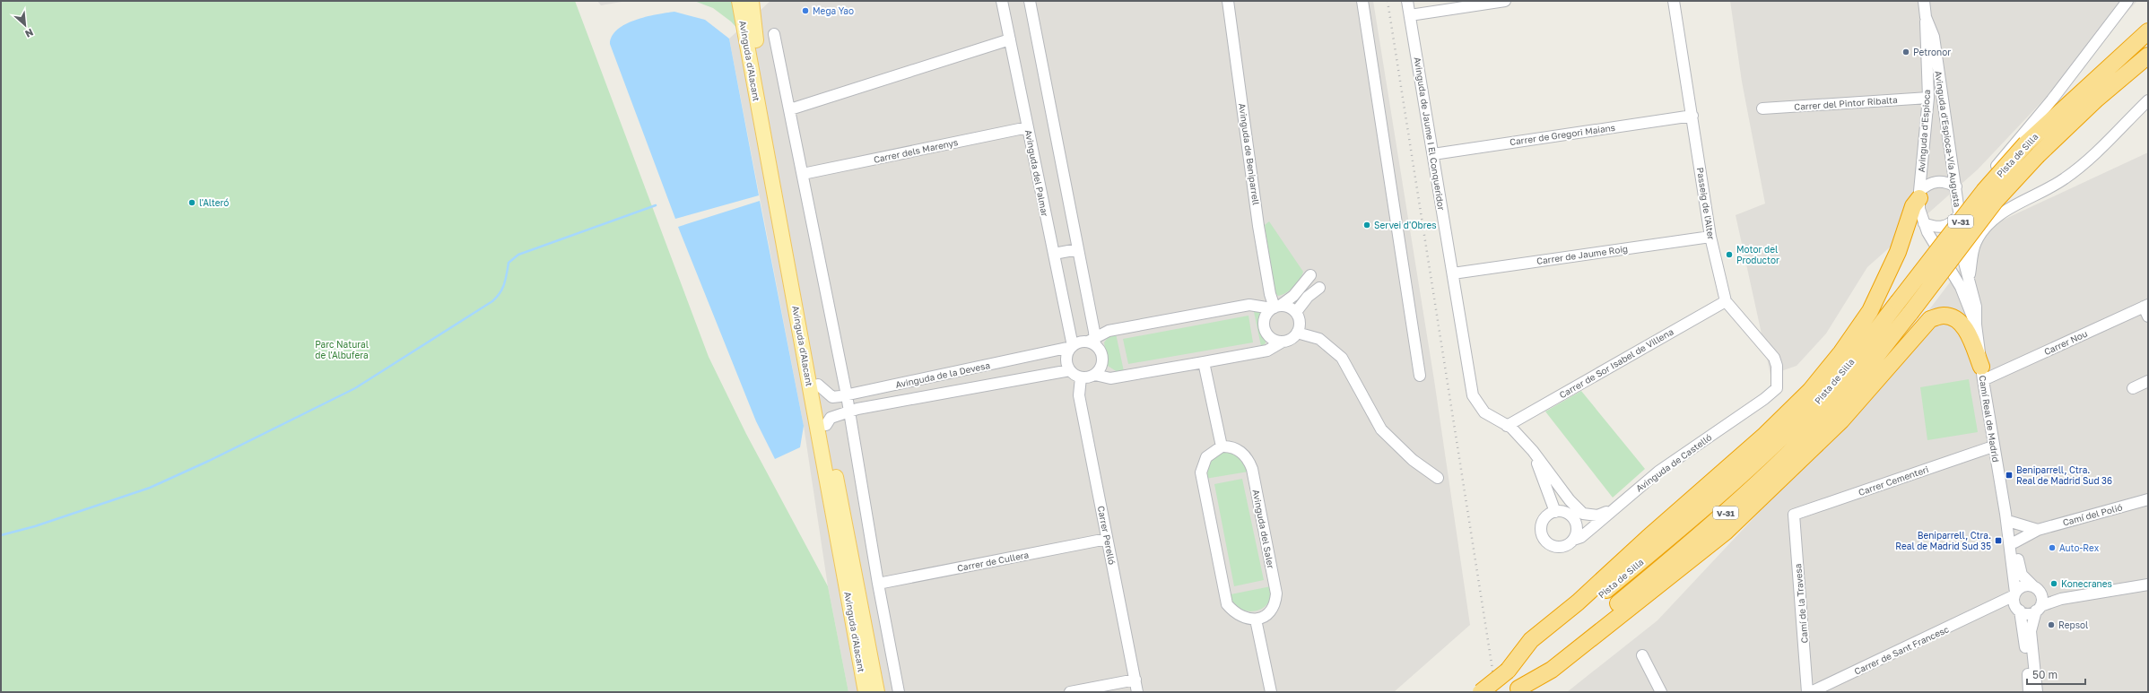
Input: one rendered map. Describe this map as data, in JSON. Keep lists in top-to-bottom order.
{
  "streets": {
    "highway": ["Pista de Silla", "V-31"],
    "main road": ["Avinguda d'Alacant"],
    "street": [
      "Carrer del Pintor Ribalta",
      "Avinguda d'Espioca",
      "Avinguda de Jaume I El Conqueridor",
      "Carrer de Gregori Maians",
      "Avinguda d'Espioca-Vía Augusta",
      "Carrer dels Marenys",
      "Avinguda de Beniparrell",
      "Avinguda del Palmar",
      "Passeig de l'Alter",
      "Carrer de Jaume Roig",
      "Carrer Nou",
      "Carrer de Sor Isabel de Villena",
      "Avinguda de la Devesa",
      "Camí Real de Madrid",
      "Avinguda de Castelló",
      "Carrer Cementeri",
      "Camí del Polió",
      "Avinguda del Saler",
      "Carrer Perelló",
      "Carrer de Cullera",
      "Camí de la Travesa",
      "Carrer de Sant Francesc"
    ]
  },
  "crossings": [
    ["Avinguda d'Alacant", "Avinguda de la Devesa"],
    ["Carrer del Pintor Ribalta", "Avinguda d'Espioca"],
    ["Avinguda d'Espioca", "Avinguda d'Espioca-Vía Augusta"],
    ["Avinguda d'Espioca", "Camí Real de Madrid"],
    ["Avinguda de Jaume I El Conqueridor", "Carrer de Gregori Maians"],
    ["Avinguda de Jaume I El Conqueridor", "Carrer de Jaume Roig"],
    ["Avinguda de Jaume I El Conqueridor", "Carrer de Sor Isabel de Villena"],
    ["Carrer de Gregori Maians", "Passeig de l'Alter"],
    ["Avinguda d'Espioca-Vía Augusta", "Camí Real de Madrid"],
    ["Carrer dels Marenys", "Avinguda del Palmar"],
    ["Avinguda del Palmar", "Avinguda de la Devesa"],
    ["Avinguda del Palmar", "Carrer Perelló"],
    ["Passeig de l'Alter", "Carrer de Jaume Roig"],
    ["Passeig de l'Alter", "Carrer de Sor Isabel de Villena"],
    ["Passeig de l'Alter", "Avinguda de Castelló"],
    ["Carrer Nou", "Camí Real de Madrid"],
    ["Avinguda de la Devesa", "Carrer Perelló"],
    ["Camí Real de Madrid", "Carrer Cementeri"],
    ["Camí Real de Madrid", "Camí del Polió"],
    ["Camí Real de Madrid", "Carrer de Sant Francesc"],
    ["Carrer Cementeri", "Camí de la Travesa"],
    ["Carrer Perelló", "Carrer de Cullera"]
  ],
  "parks": ["Parc Natural de l'Albufera"],
  "places": {
    "other": [
      "Mega Yao",
      "Petronor",
      "l'Alteró",
      "Servei d'Obres",
      "Motor del Productor",
      "Auto-Rex",
      "Konecranes",
      "Repsol"
    ],
    "transit": ["Beniparrell, Ctra. Real de Madrid Sud 36", "Beniparrell, Ctra. Real de Madrid Sud 35"]
  },
  "scale_bar": "50 m",
  "north": "bottom right"
}
